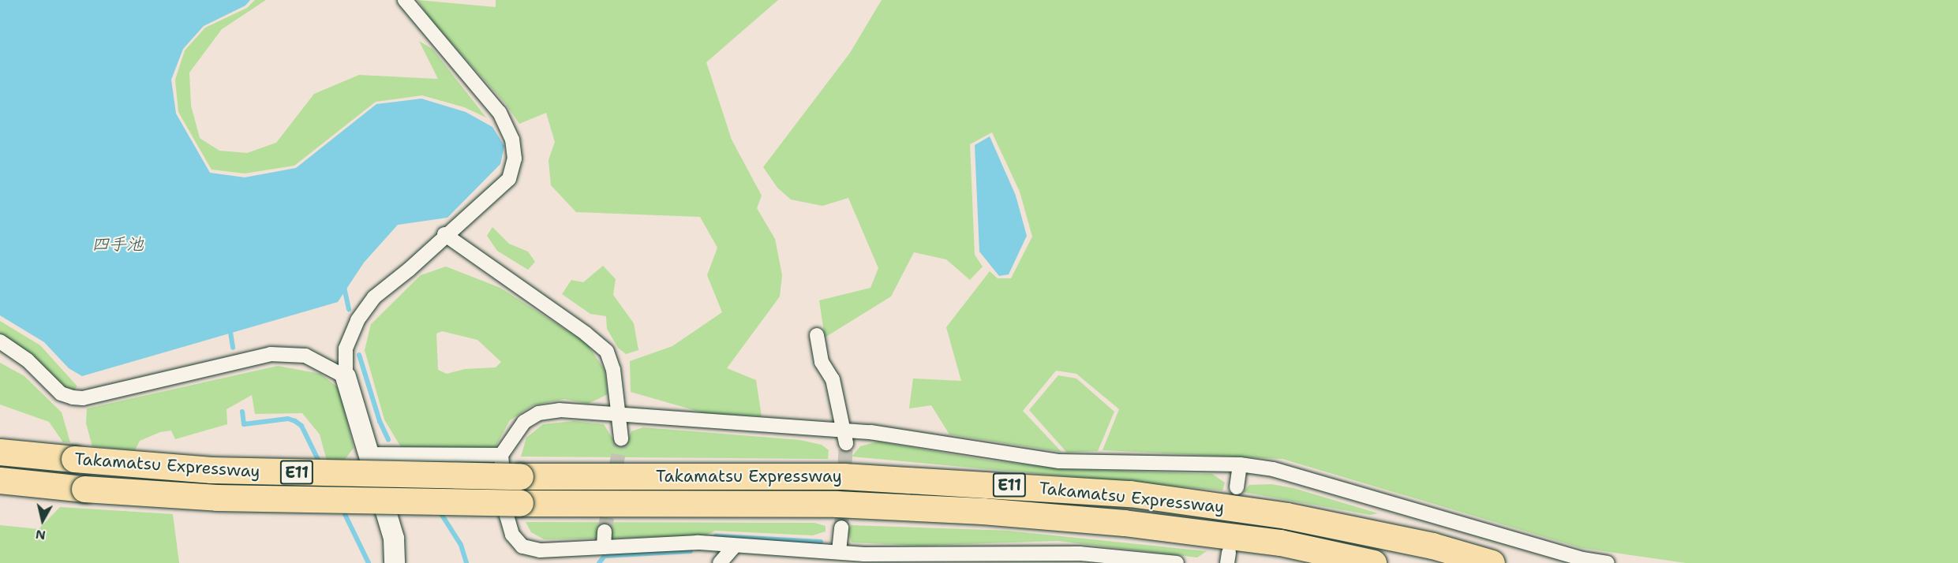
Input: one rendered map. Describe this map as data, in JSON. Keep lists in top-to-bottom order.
{
  "streets": {
    "highway": ["Takamatsu Expressway", "E11"]
  },
  "water": ["四手池"],
  "north": "bottom"
}
